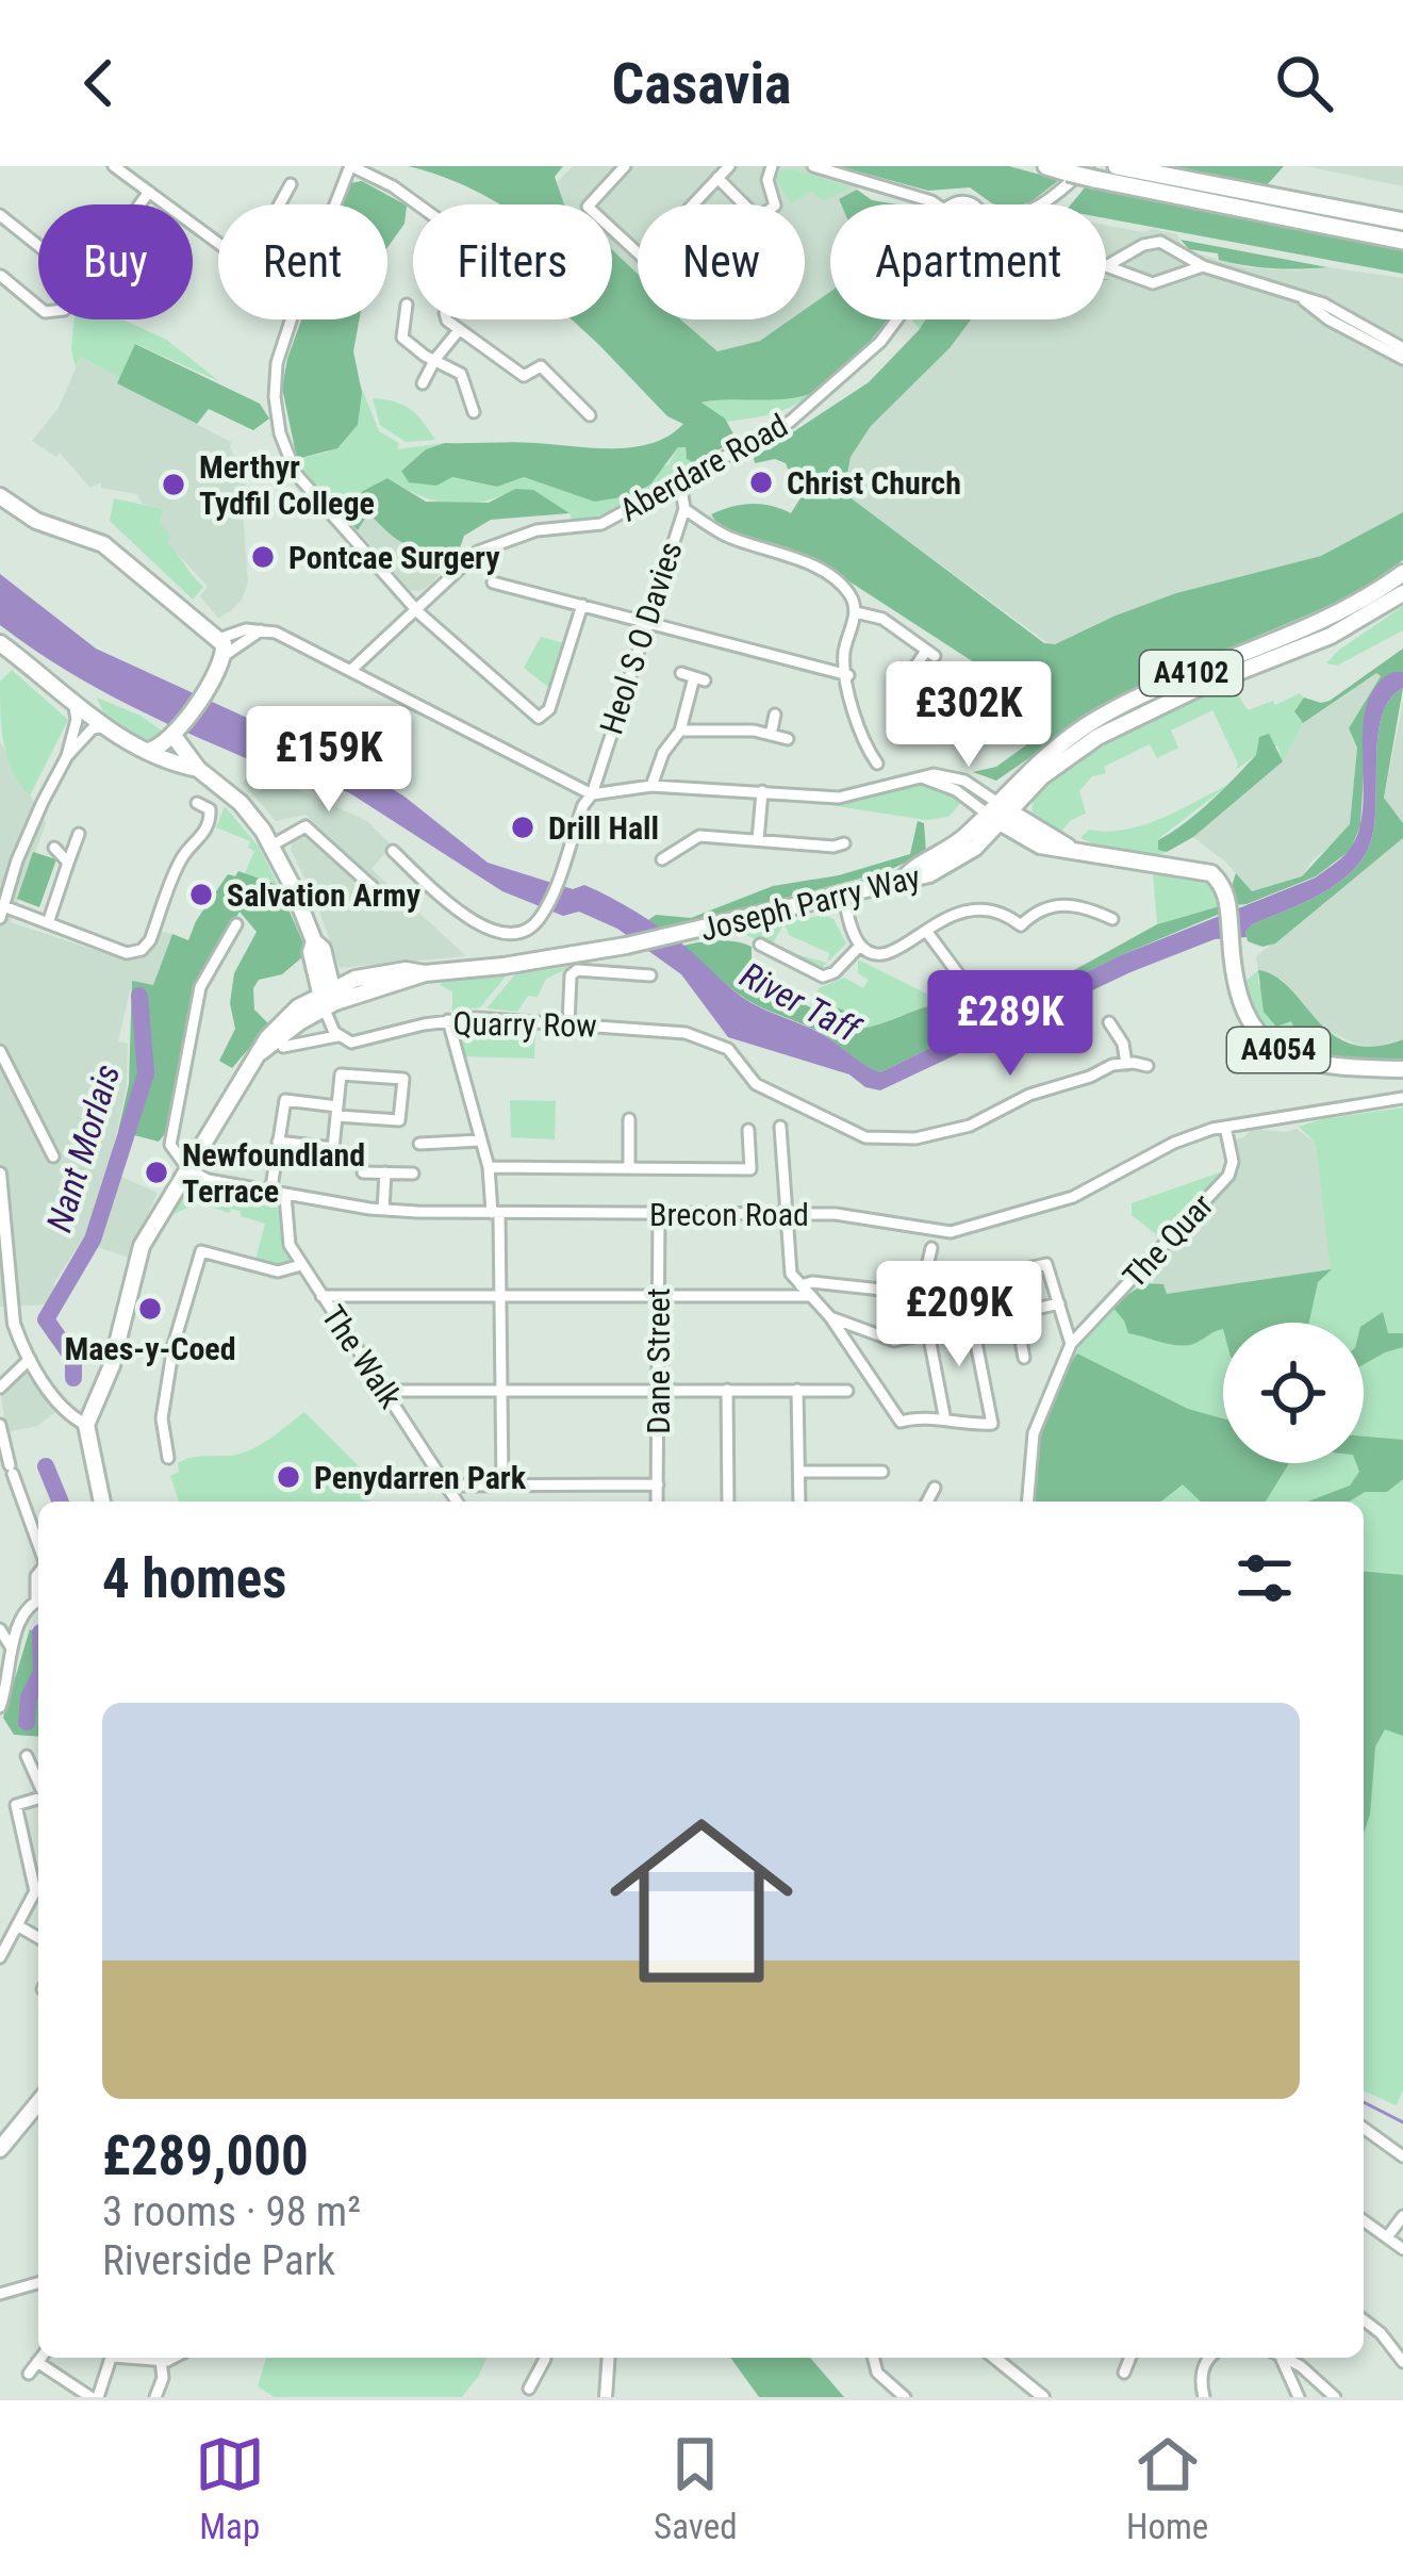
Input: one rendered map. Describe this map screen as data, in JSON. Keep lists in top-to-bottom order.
{
  "streets": {
    "main road": ["A4102", "Joseph Parry Way", "A4054"],
    "street": [
      "Aberdare Road",
      "Heol S O Davies",
      "Quarry Row",
      "Brecon Road",
      "The Quar",
      "The Walk",
      "Dane Street"
    ]
  },
  "crossings": [
    ["Aberdare Road", "Heol S O Davies"],
    ["A4102", "Joseph Parry Way"],
    ["A4102", "A4054"],
    ["Joseph Parry Way", "A4054"],
    ["Brecon Road", "The Quar"],
    ["Brecon Road", "The Walk"],
    ["Brecon Road", "Dane Street"]
  ],
  "water": ["River Taff", "Nant Morlais"],
  "places": [
    "Christ Church",
    "Merthyr Tydfil College",
    "Pontcae Surgery",
    "Drill Hall",
    "Salvation Army",
    "Newfoundland Terrace",
    "Maes-y-Coed",
    "Penydarren Park"
  ],
  "page": {
    "header": "Casavia",
    "chip": [
      "Buy",
      "Rent",
      "Filters",
      "New",
      "Apartment"
    ],
    "price": [
      "£302K",
      "£159K",
      "£289K",
      "£209K"
    ],
    "heading": "4 homes",
    "list": [
      {
        "name": "£289,000",
        "note": "3 rooms · 98 m² · Riverside Park"
      }
    ],
    "tabs": ["Map", "Saved", "Home"]
  }
}
